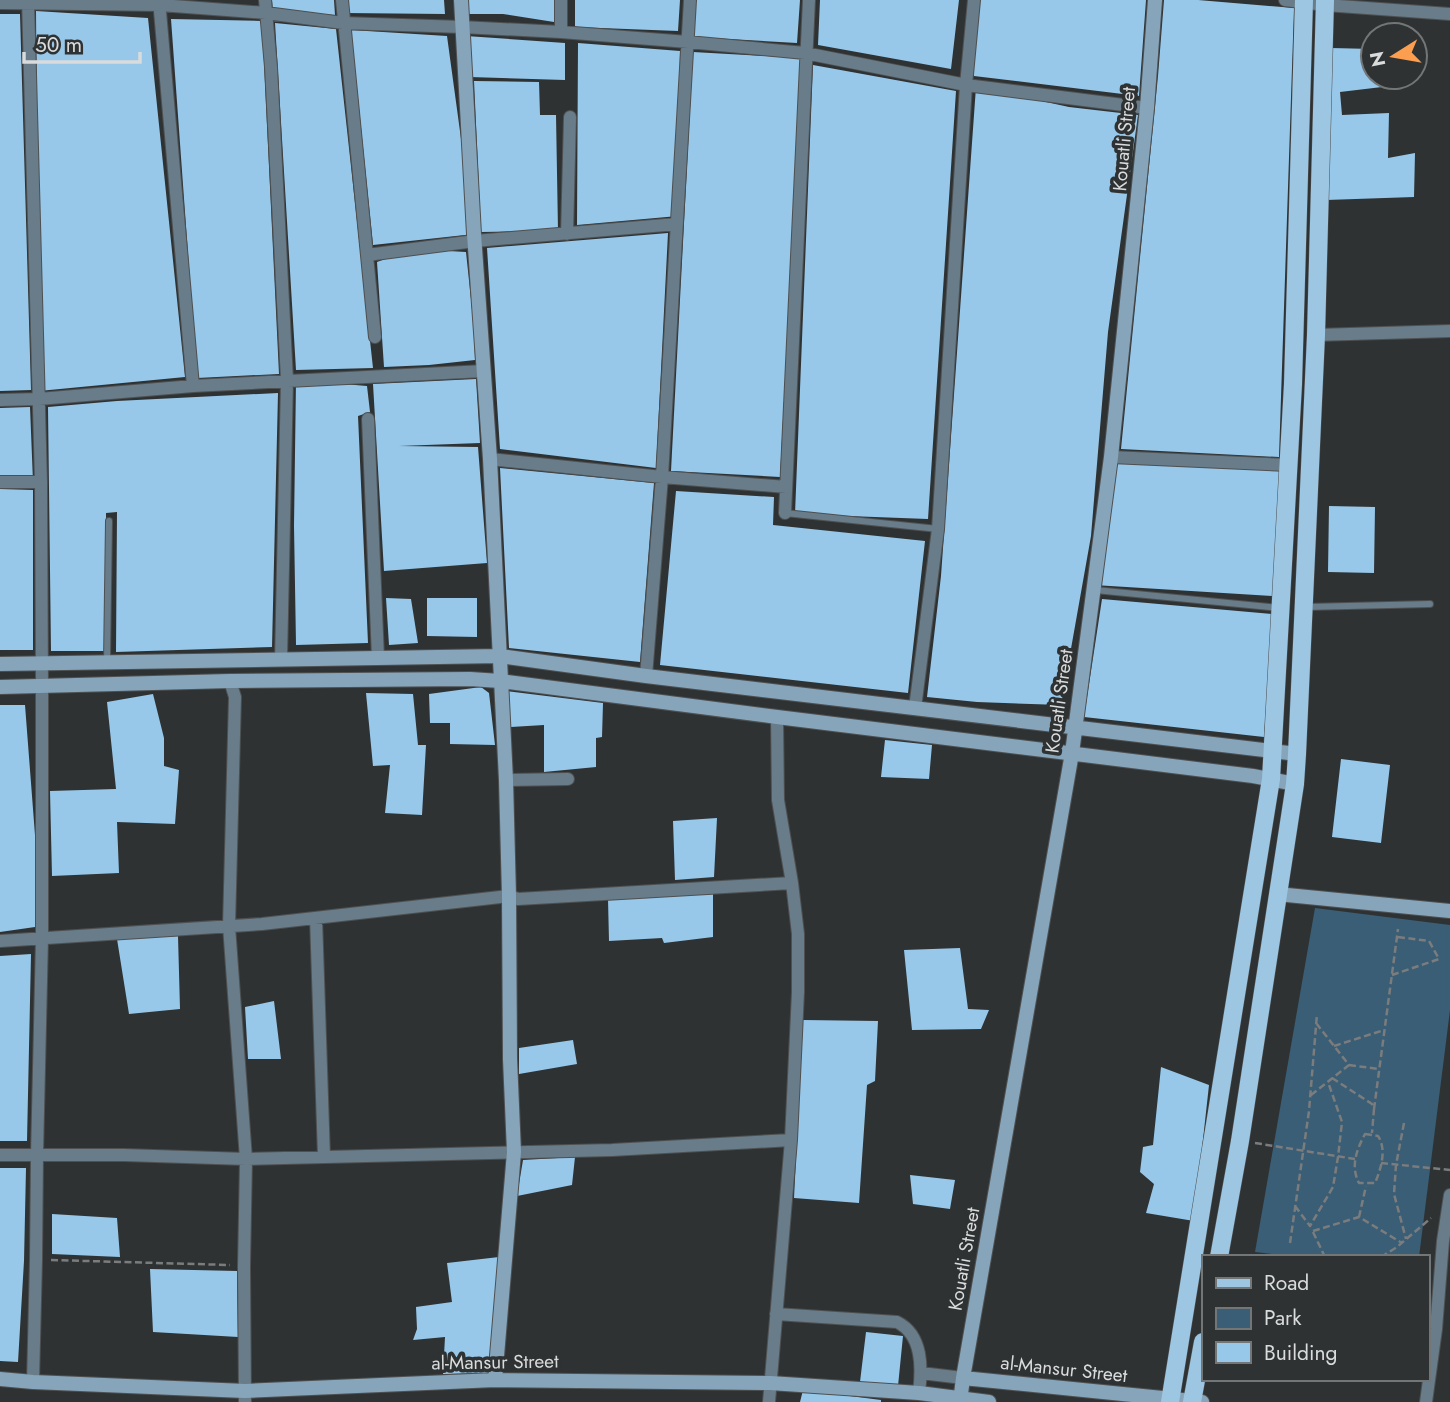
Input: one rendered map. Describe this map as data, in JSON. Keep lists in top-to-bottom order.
{
  "streets": {
    "street": ["Kouatli Street", "al-Mansur Street"]
  },
  "crossings": [
    ["Kouatli Street", "al-Mansur Street"]
  ],
  "legend": ["Road", "Park", "Building"],
  "scale_bar": "50 m",
  "north": "left"
}
